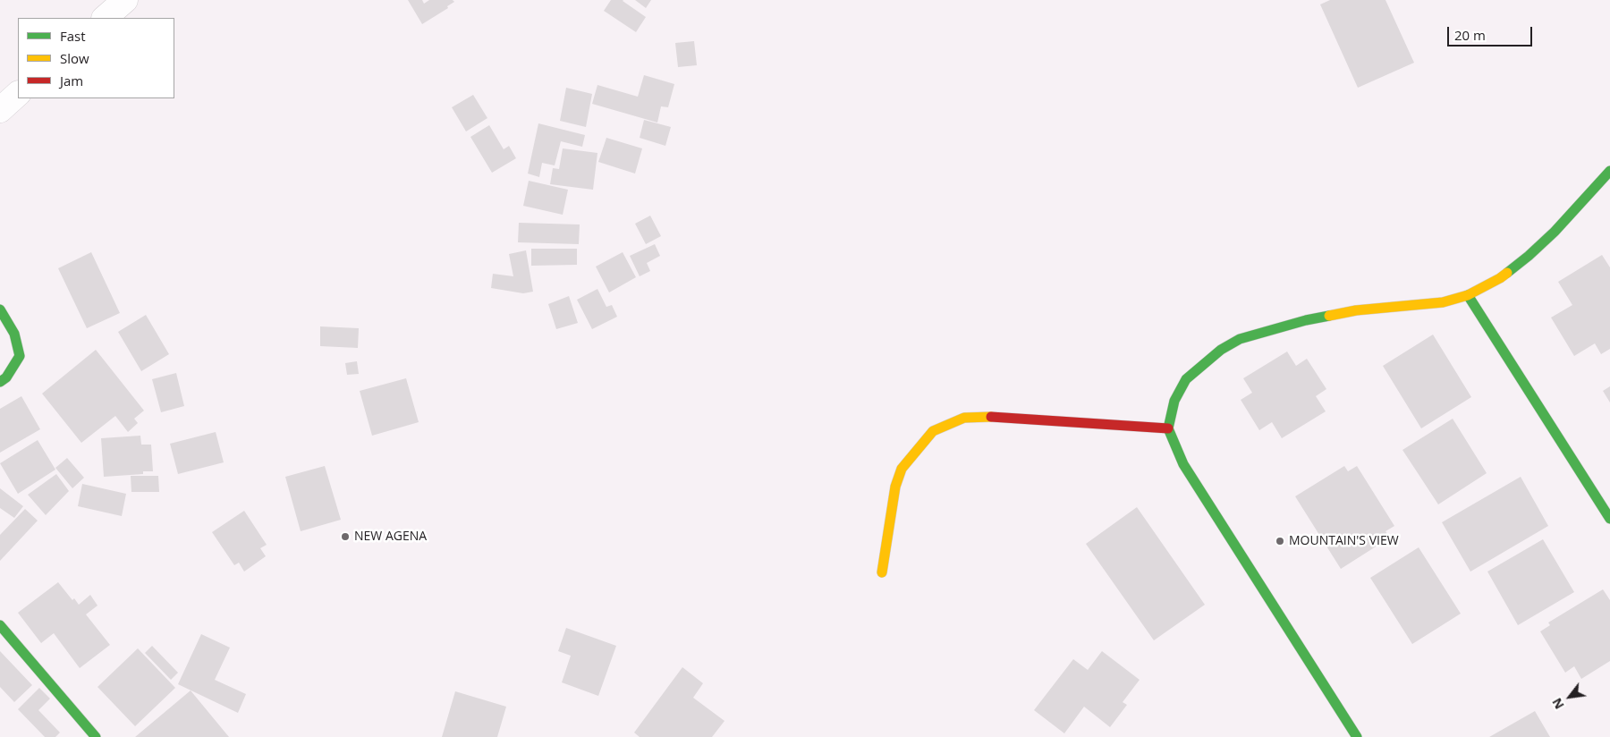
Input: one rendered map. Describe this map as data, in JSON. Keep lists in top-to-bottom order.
{
  "places": ["NEW AGENA", "MOUNTAIN'S VIEW"],
  "legend": ["Fast", "Slow", "Jam"],
  "scale_bar": "20 m",
  "north": "bottom left"
}
